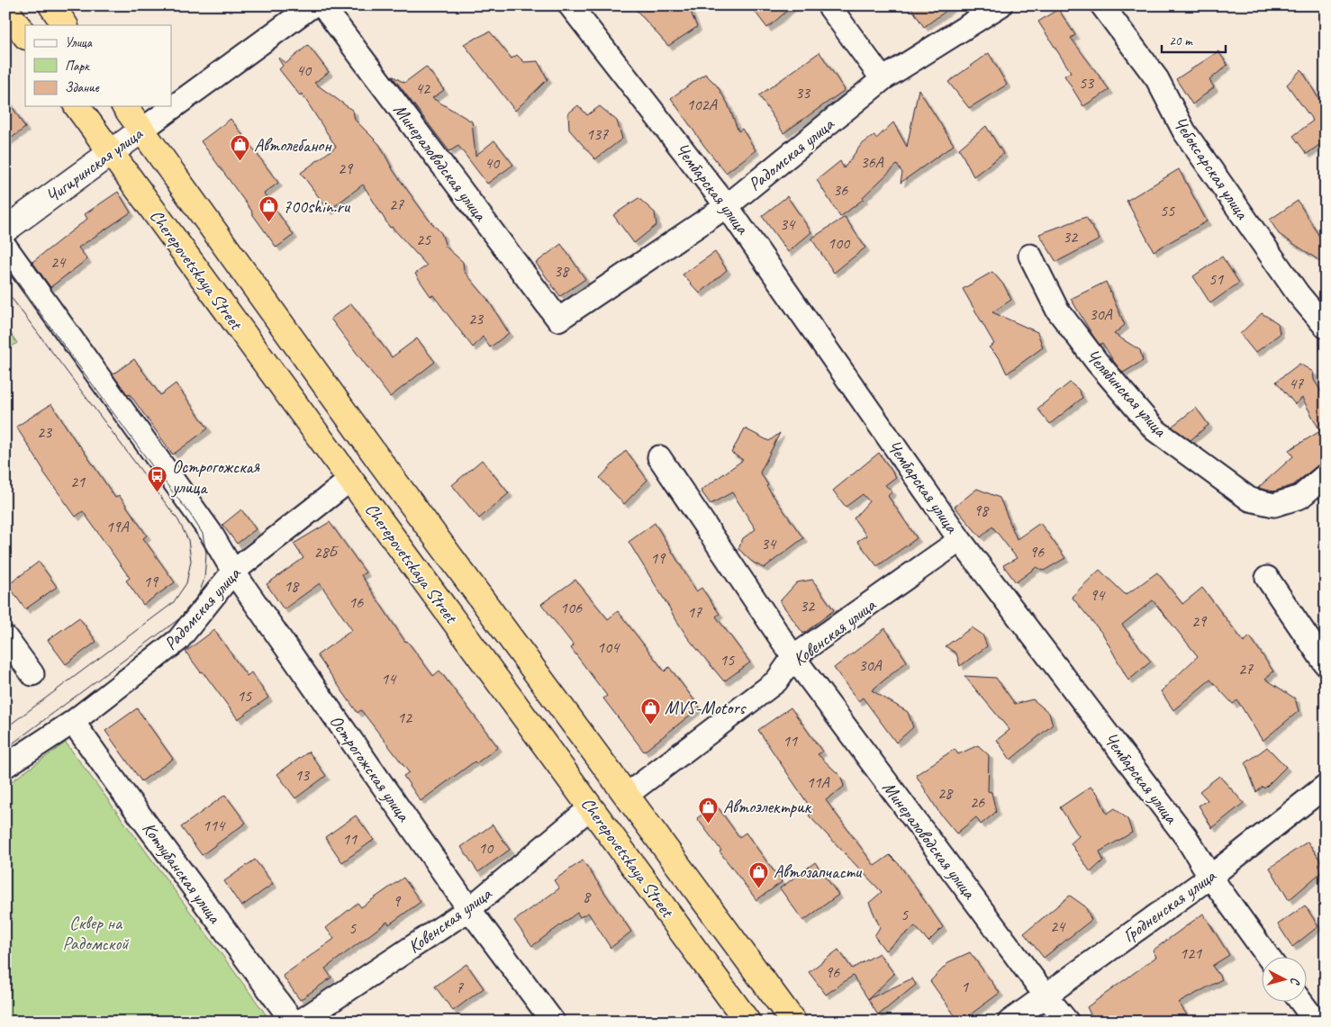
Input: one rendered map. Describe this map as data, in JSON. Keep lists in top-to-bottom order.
{
  "streets": {
    "highway": ["Cherepovetskaya Street"],
    "street": [
      "Радомская улица",
      "Минераловодская улица",
      "Чигиринская улица",
      "Чебоксарская улица",
      "Чембарская улица",
      "Челябинская улица",
      "Ковенская улица",
      "Острогожская улица",
      "Котлубанская улица",
      "Гродненская улица"
    ]
  },
  "crossings": [
    ["Радомская улица", "Минераловодская улица"],
    ["Радомская улица", "Чембарская улица"],
    ["Радомская улица", "Cherepovetskaya Street"],
    ["Радомская улица", "Острогожская улица"],
    ["Радомская улица", "Котлубанская улица"],
    ["Минераловодская улица", "Ковенская улица"],
    ["Минераловодская улица", "Гродненская улица"],
    ["Чигиринская улица", "Cherepovetskaya Street"],
    ["Чембарская улица", "Ковенская улица"],
    ["Чембарская улица", "Гродненская улица"],
    ["Cherepovetskaya Street", "Ковенская улица"],
    ["Ковенская улица", "Острогожская улица"]
  ],
  "parks": ["Сквер на Радомской"],
  "places": {
    "shop": [
      "Автолебанон",
      "700shin.ru",
      "MVS-Motors",
      "Автоэлектрик",
      "Автозапчасти"
    ],
    "bus stop": ["Острогожская улица"]
  },
  "house_numbers": [
    "40",
    "53",
    "42",
    "33",
    "102А",
    "137",
    "36А",
    "40",
    "29",
    "36",
    "27",
    "55",
    "34",
    "32",
    "25",
    "100",
    "24",
    "38",
    "51",
    "30А",
    "23",
    "47",
    "23",
    "21",
    "98",
    "19А",
    "34",
    "28Б",
    "96",
    "19",
    "19",
    "18",
    "94",
    "16",
    "32",
    "106",
    "17",
    "29",
    "104",
    "15",
    "30А",
    "27",
    "14",
    "15",
    "12",
    "11",
    "13",
    "11А",
    "28",
    "26",
    "114",
    "11",
    "10",
    "8",
    "9",
    "5",
    "24",
    "5",
    "121",
    "96",
    "1",
    "7"
  ],
  "legend": ["Улица", "Парк", "Здание"],
  "scale_bar": "20 m",
  "north": "right"
}
